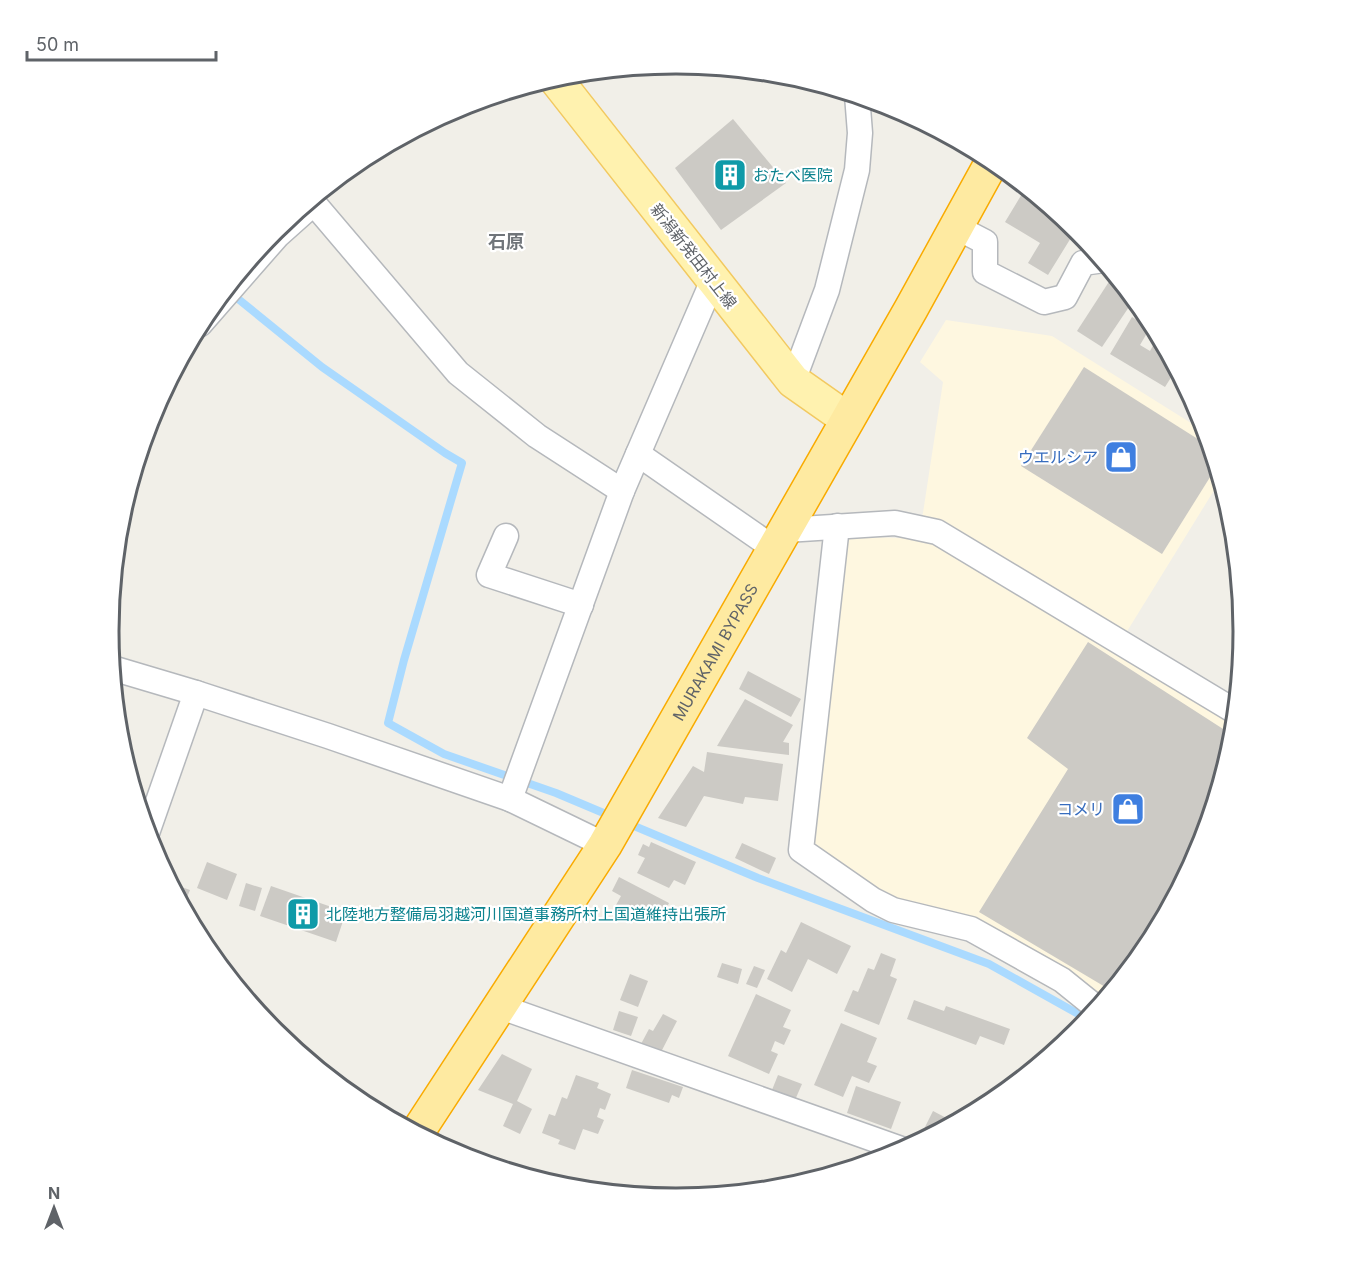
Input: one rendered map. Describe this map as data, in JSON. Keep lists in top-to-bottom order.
{
  "streets": {
    "highway": ["MURAKAMI BYPASS"],
    "main road": ["新潟新発田村上線"]
  },
  "crossings": [
    ["新潟新発田村上線", "MURAKAMI BYPASS"]
  ],
  "districts": ["石原"],
  "places": {
    "building": ["おたべ医院", "北陸地方整備局羽越河川国道事務所村上国道維持出張所"],
    "shop": ["ウエルシア", "コメリ"]
  },
  "scale_bar": "50 m",
  "north": "top"
}
